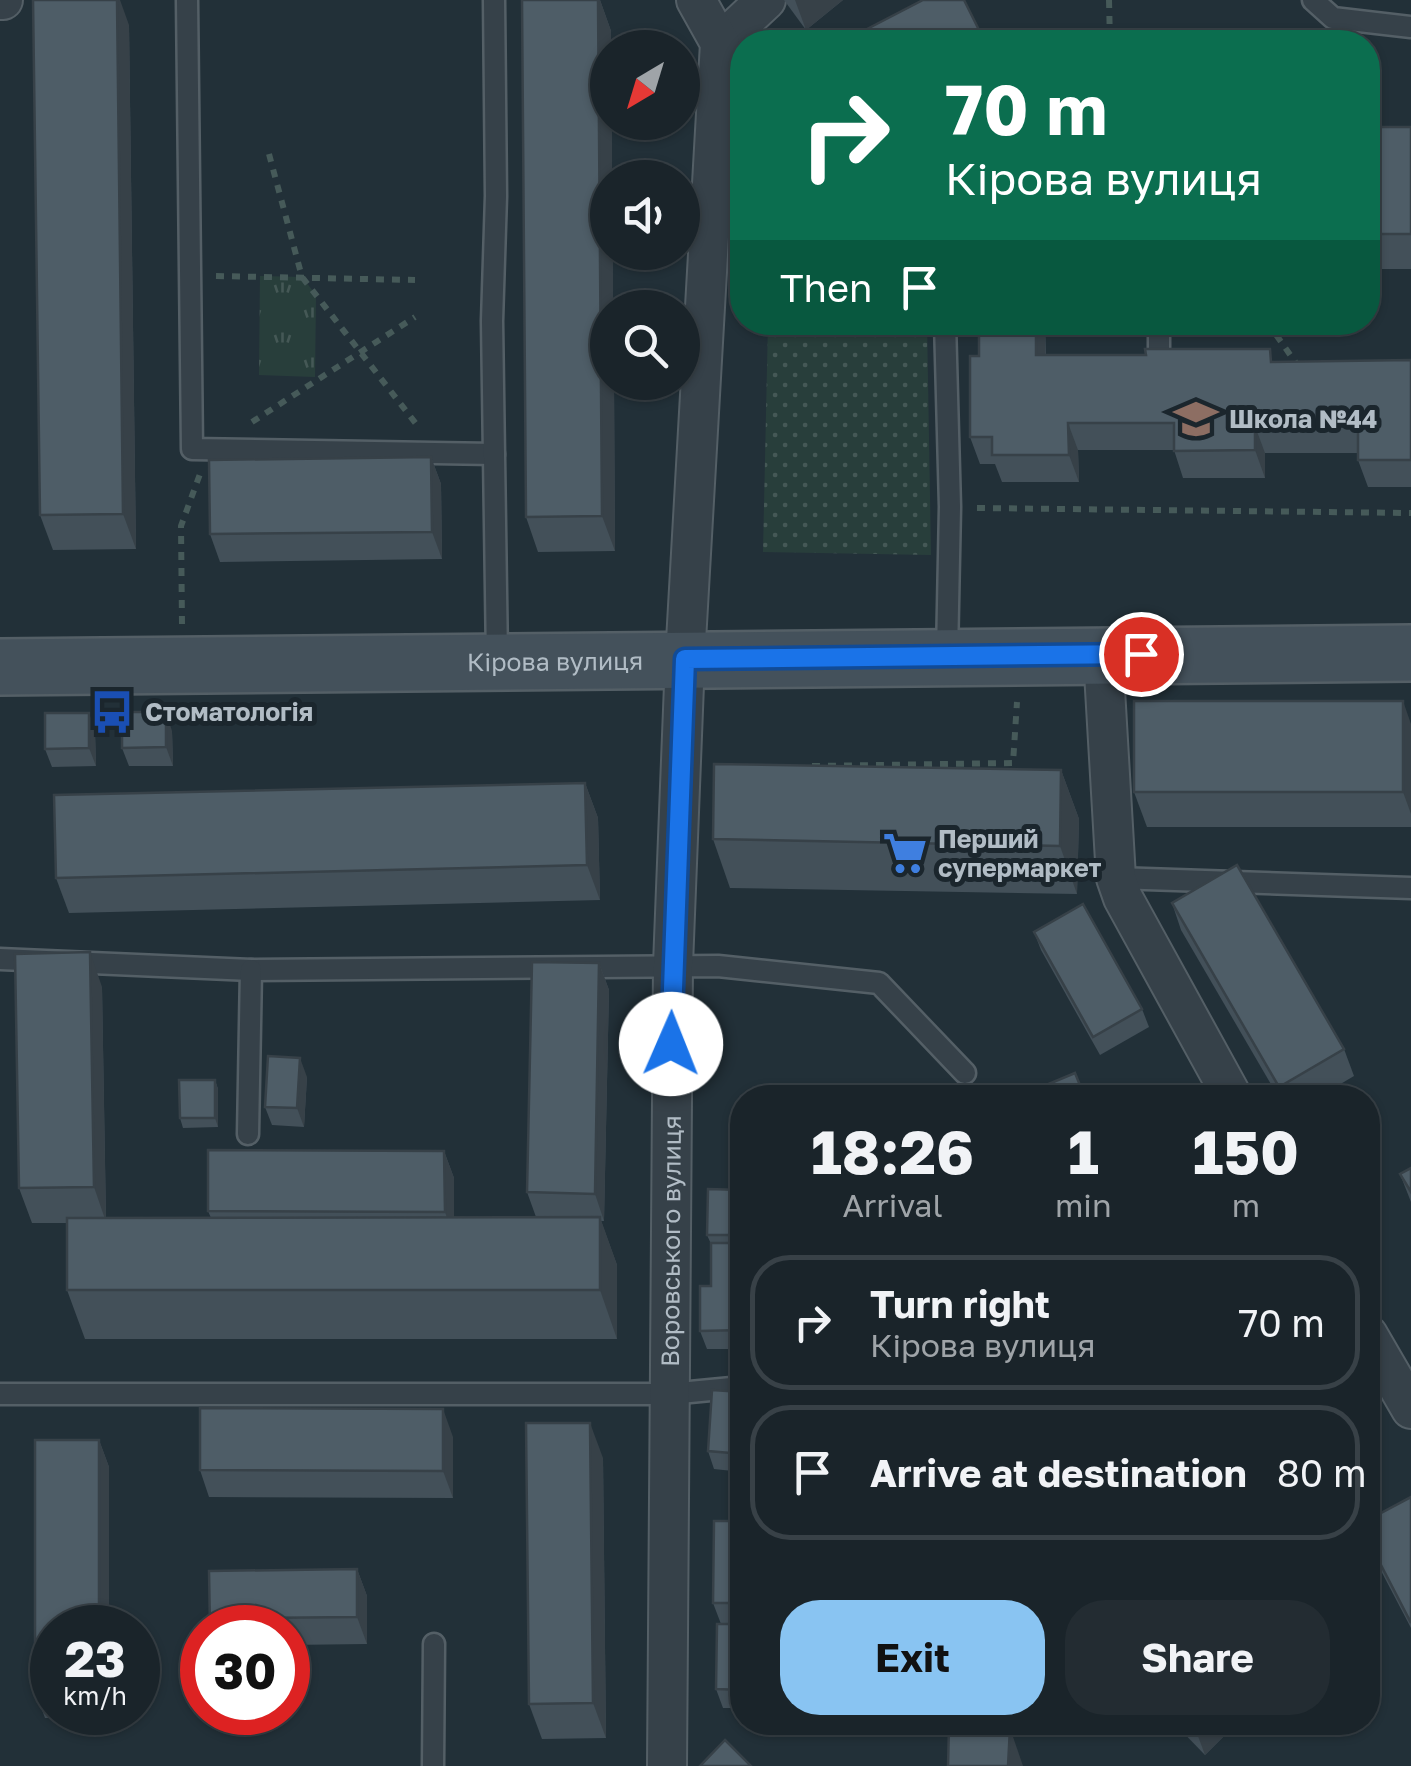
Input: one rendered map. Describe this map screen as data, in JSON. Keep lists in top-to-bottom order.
{
  "streets": {
    "street": ["Кірова вулиця", "Воровського вулиця"]
  },
  "crossings": [
    ["Кірова вулиця", "Воровського вулиця"]
  ],
  "places": {
    "school or university": ["Школа №44"],
    "bus stop": ["Стоматологія"],
    "supermarket": ["Перший супермаркет"]
  },
  "north": "bottom left",
  "page": {
    "turn": ["70 m", "Кірова вулиця"],
    "then": "Then",
    "eta": [
      "18:26",
      "Arrival",
      "1",
      "min",
      "150",
      "m"
    ],
    "list": [
      {
        "name": "Turn right",
        "note": "Кірова вулиця",
        "value": "70 m"
      },
      {
        "name": "Arrive at destination",
        "value": "80 m"
      }
    ],
    "buttons": ["Exit", "Share"],
    "speed": "23 km/h",
    "limit": "30"
  }
}
